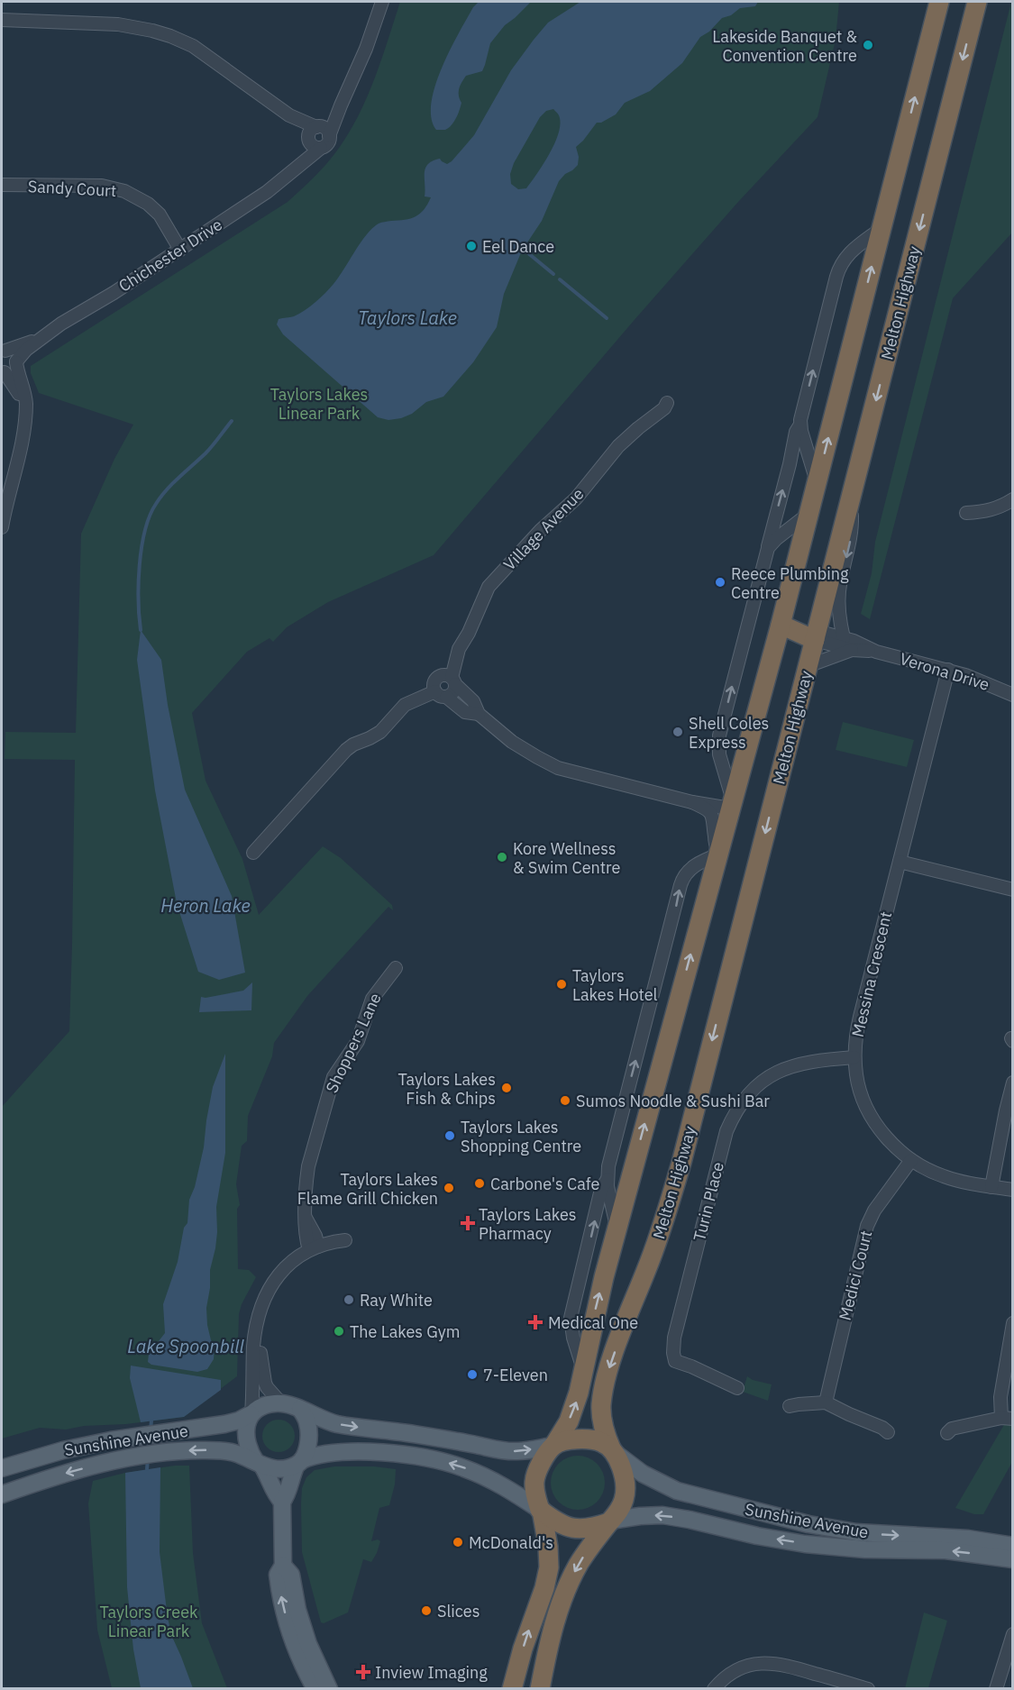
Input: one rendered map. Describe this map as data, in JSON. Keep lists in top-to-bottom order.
{
  "streets": {
    "highway": ["Melton Highway"],
    "main road": ["Sunshine Avenue"],
    "street": [
      "Sandy Court",
      "Chichester Drive",
      "Village Avenue",
      "Verona Drive",
      "Messina Crescent",
      "Shoppers Lane",
      "Turin Place",
      "Medici Court"
    ]
  },
  "crossings": [
    ["Sandy Court", "Chichester Drive"],
    ["Melton Highway", "Verona Drive"],
    ["Melton Highway", "Sunshine Avenue"],
    ["Verona Drive", "Messina Crescent"],
    ["Messina Crescent", "Turin Place"],
    ["Messina Crescent", "Medici Court"]
  ],
  "water": ["Taylors Lake", "Heron Lake", "Lake Spoonbill"],
  "parks": ["Taylors Lakes Linear Park", "Taylors Creek Linear Park"],
  "places": {
    "other": [
      "Lakeside Banquet & Convention Centre",
      "Eel Dance",
      "Reece Plumbing Centre",
      "Shell Coles Express",
      "Kore Wellness & Swim Centre",
      "Taylors Lakes Hotel",
      "Taylors Lakes Fish & Chips",
      "Sumos Noodle & Sushi Bar",
      "Taylors Lakes Shopping Centre",
      "Carbone's Cafe",
      "Taylors Lakes Flame Grill Chicken",
      "Ray White",
      "The Lakes Gym",
      "7-Eleven",
      "McDonald's",
      "Slices"
    ],
    "health": ["Taylors Lakes Pharmacy", "Medical One", "Inview Imaging"]
  }
}
